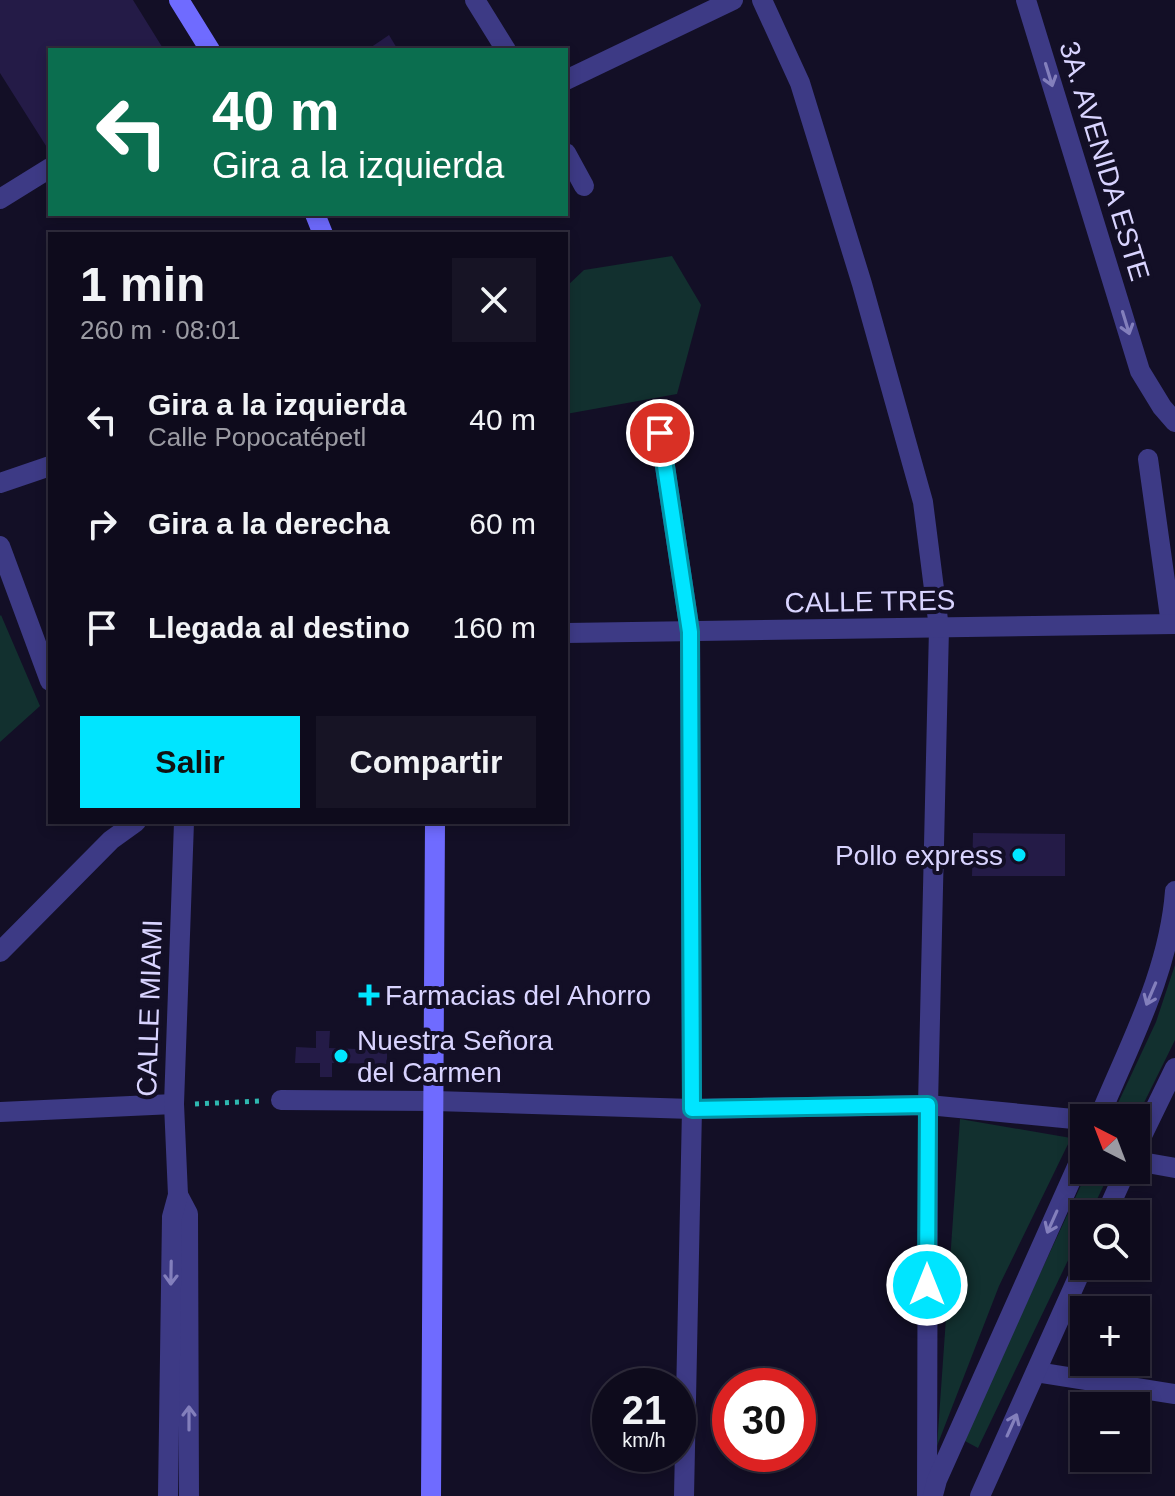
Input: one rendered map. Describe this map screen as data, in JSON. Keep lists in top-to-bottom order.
{
  "streets": {
    "street": ["3A. AVENIDA ESTE", "CALLE TRES", "CALLE MIAMI"]
  },
  "one_way": ["3A. AVENIDA ESTE"],
  "places": {
    "other": ["Pollo express", "Nuestra Señora del Carmen"],
    "health": ["Farmacias del Ahorro"]
  },
  "north": "top left",
  "page": {
    "turn": ["40 m", "Gira a la izquierda"],
    "heading": ["1 min", "260 m · 08:01"],
    "list": [
      {
        "name": "Gira a la izquierda",
        "note": "Calle Popocatépetl",
        "value": "40 m"
      },
      {
        "name": "Gira a la derecha",
        "value": "60 m"
      },
      {
        "name": "Llegada al destino",
        "value": "160 m"
      }
    ],
    "buttons": ["Salir", "Compartir"],
    "map_buttons": ["+", "−"],
    "speed": "21 km/h",
    "limit": "30"
  }
}
